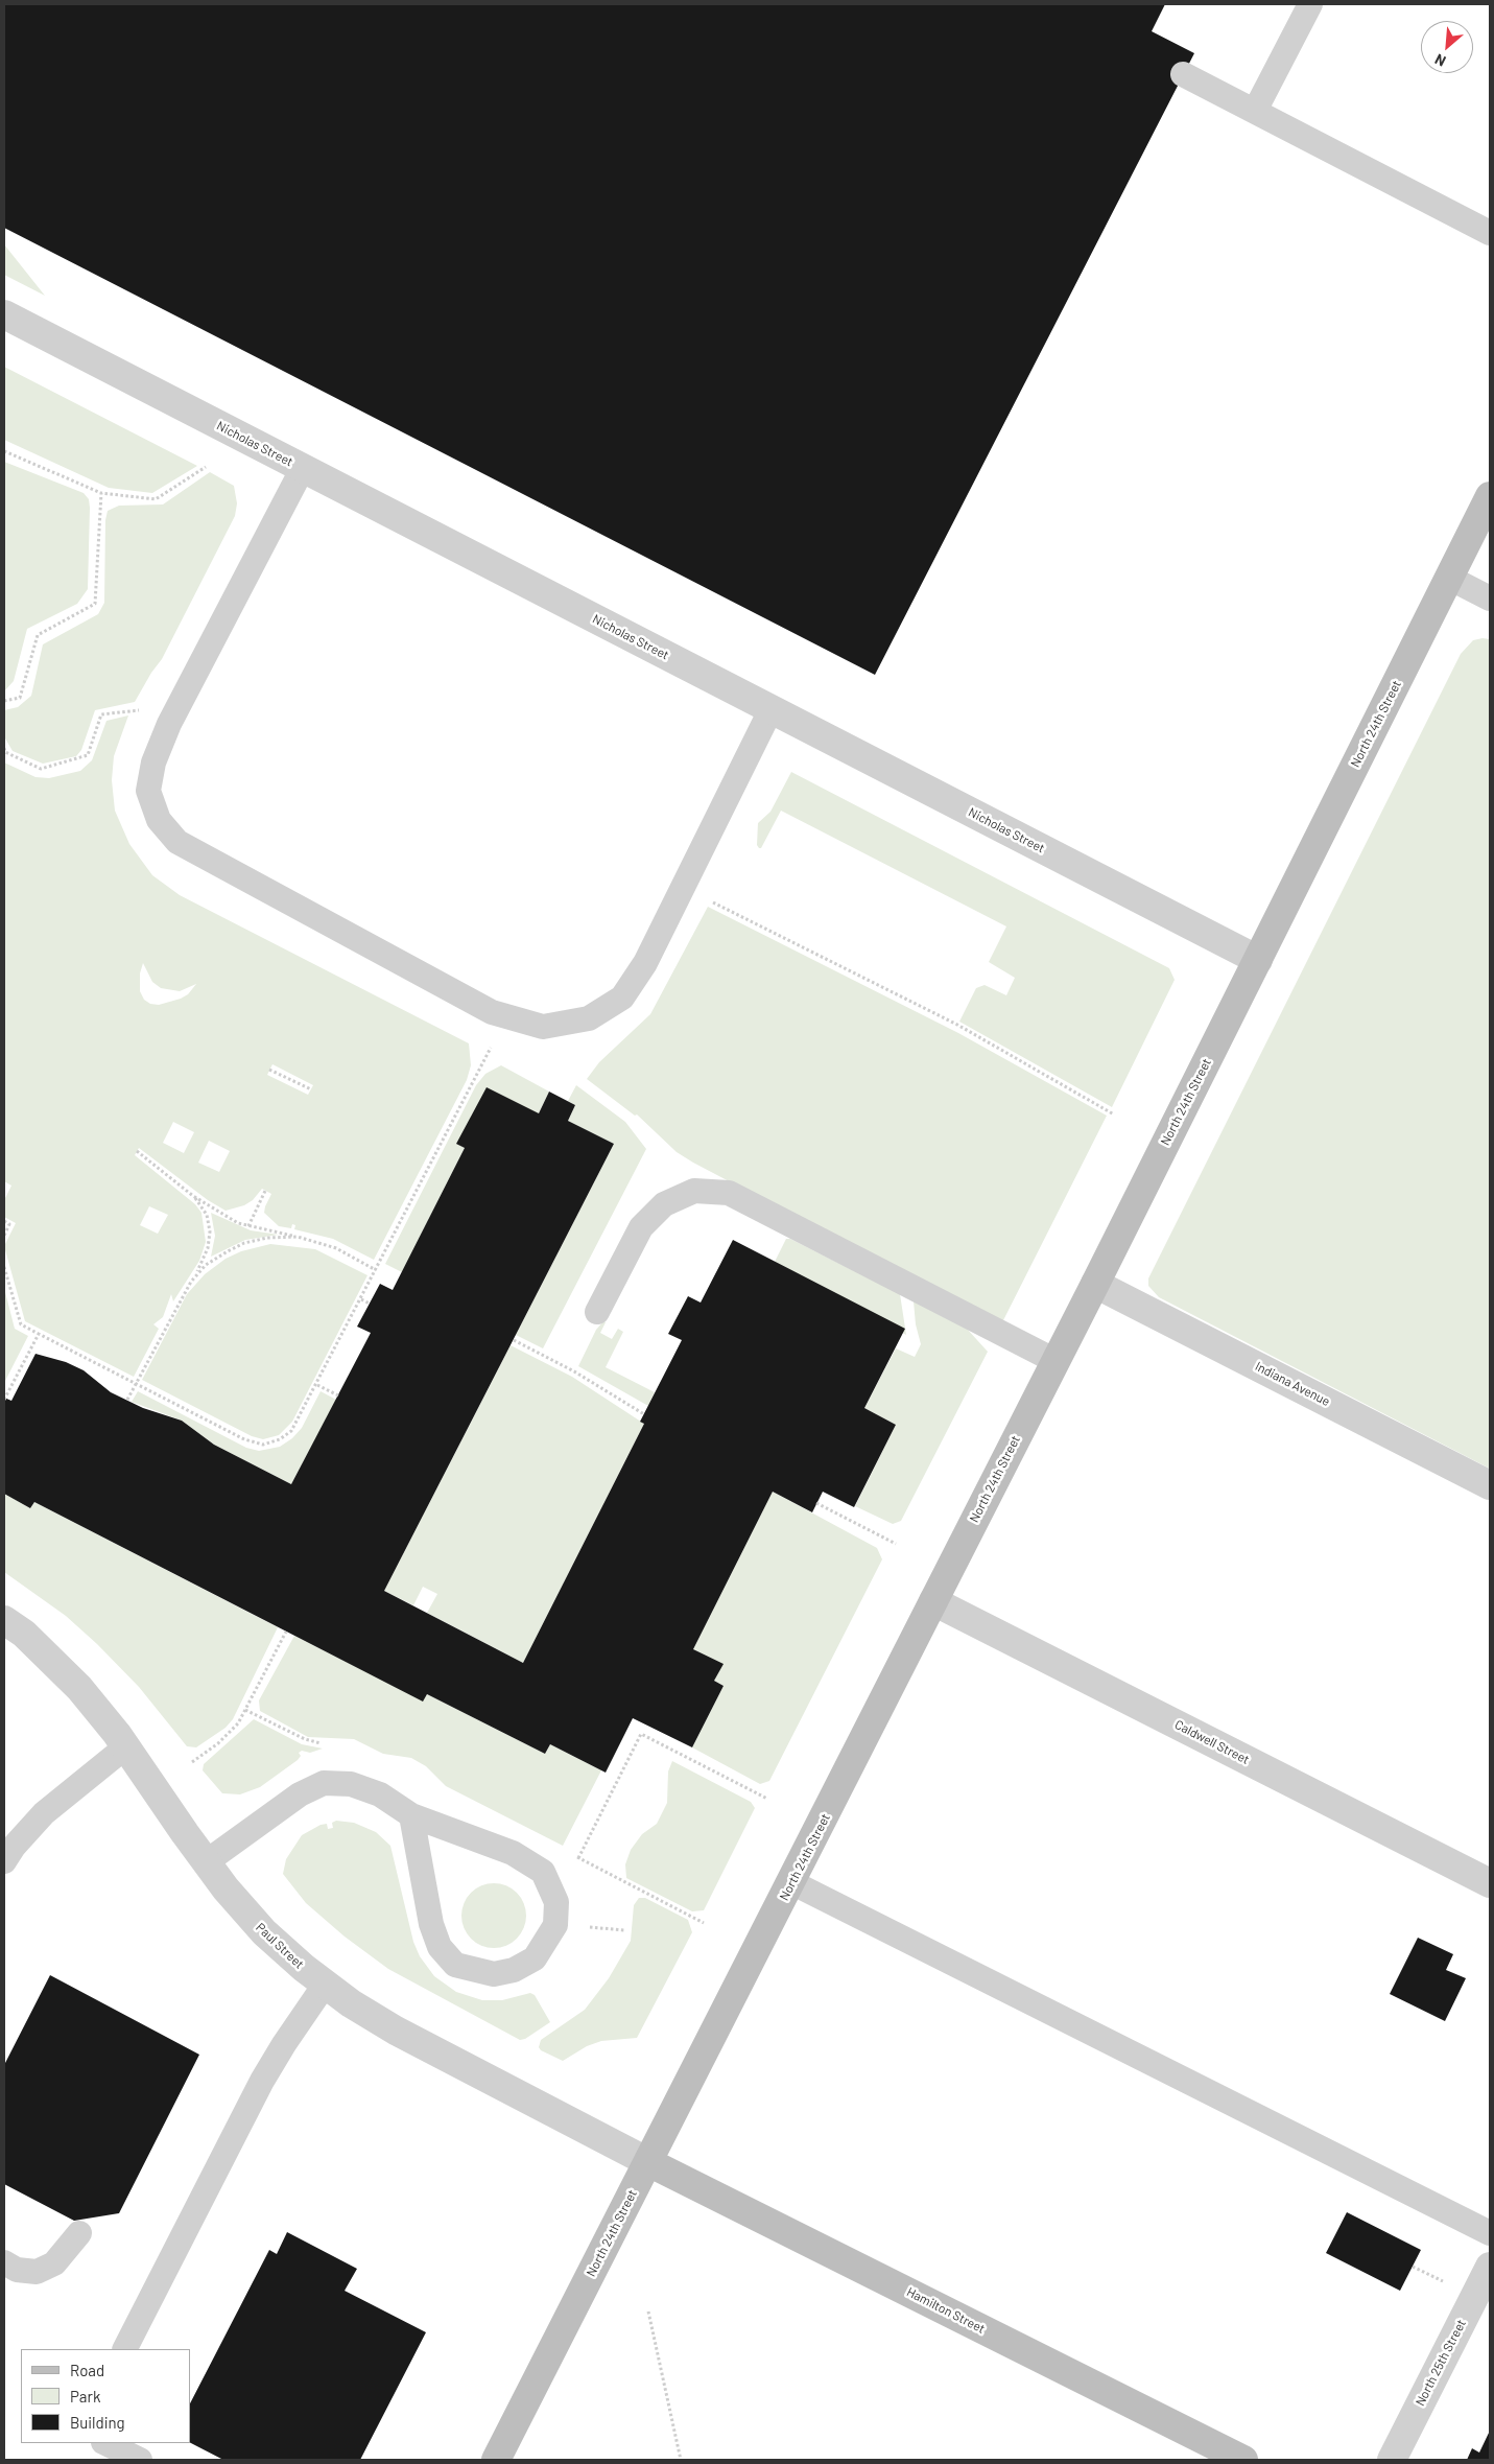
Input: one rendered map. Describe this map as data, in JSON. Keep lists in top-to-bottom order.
{
  "streets": {
    "main road": ["North 24th Street", "Hamilton Street"],
    "street": [
      "Nicholas Street",
      "Indiana Avenue",
      "Caldwell Street",
      "Paul Street",
      "North 25th Street"
    ]
  },
  "crossings": [
    ["Nicholas Street", "North 24th Street"],
    ["North 24th Street", "Indiana Avenue"],
    ["North 24th Street", "Caldwell Street"],
    ["North 24th Street", "Paul Street"],
    ["North 24th Street", "Hamilton Street"],
    ["Paul Street", "Hamilton Street"]
  ],
  "legend": ["Road", "Park", "Building"],
  "north": "bottom left"
}
